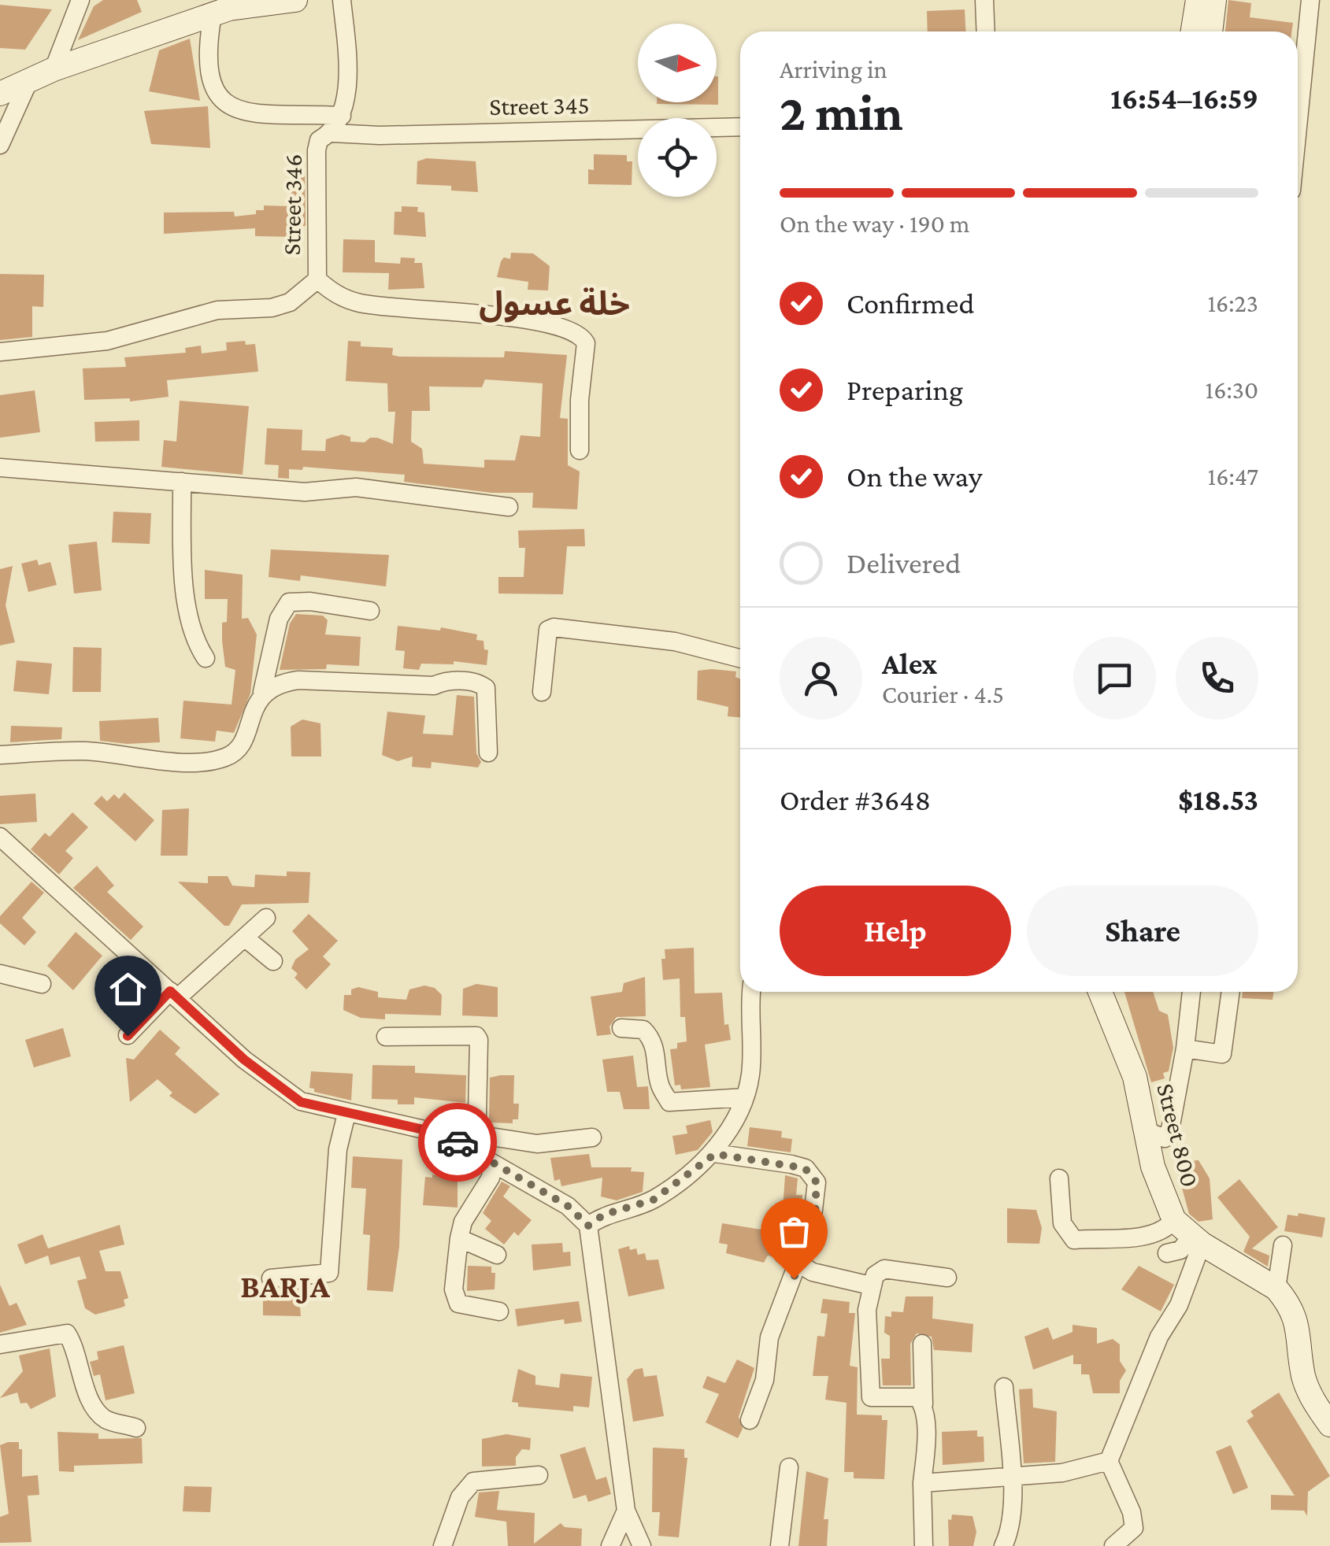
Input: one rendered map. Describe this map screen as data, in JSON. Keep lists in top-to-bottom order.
{
  "streets": {
    "main road": ["Street 800"],
    "street": ["Street 345", "Street 346"]
  },
  "crossings": [
    ["Street 345", "Street 346"]
  ],
  "districts": ["خلة عسول", "BARJA"],
  "north": "right",
  "page": {
    "heading": ["2 min", "Arriving in", "16:54–16:59"],
    "panel": [
      "Alex",
      "Courier · 4.5",
      "Order #3648",
      "$18.53"
    ],
    "bar": "On the way · 190 m",
    "list": [
      ["Confirmed", "16:23"],
      ["Preparing", "16:30"],
      ["On the way", "16:47"],
      "Delivered"
    ],
    "buttons": ["Help", "Share"]
  }
}
